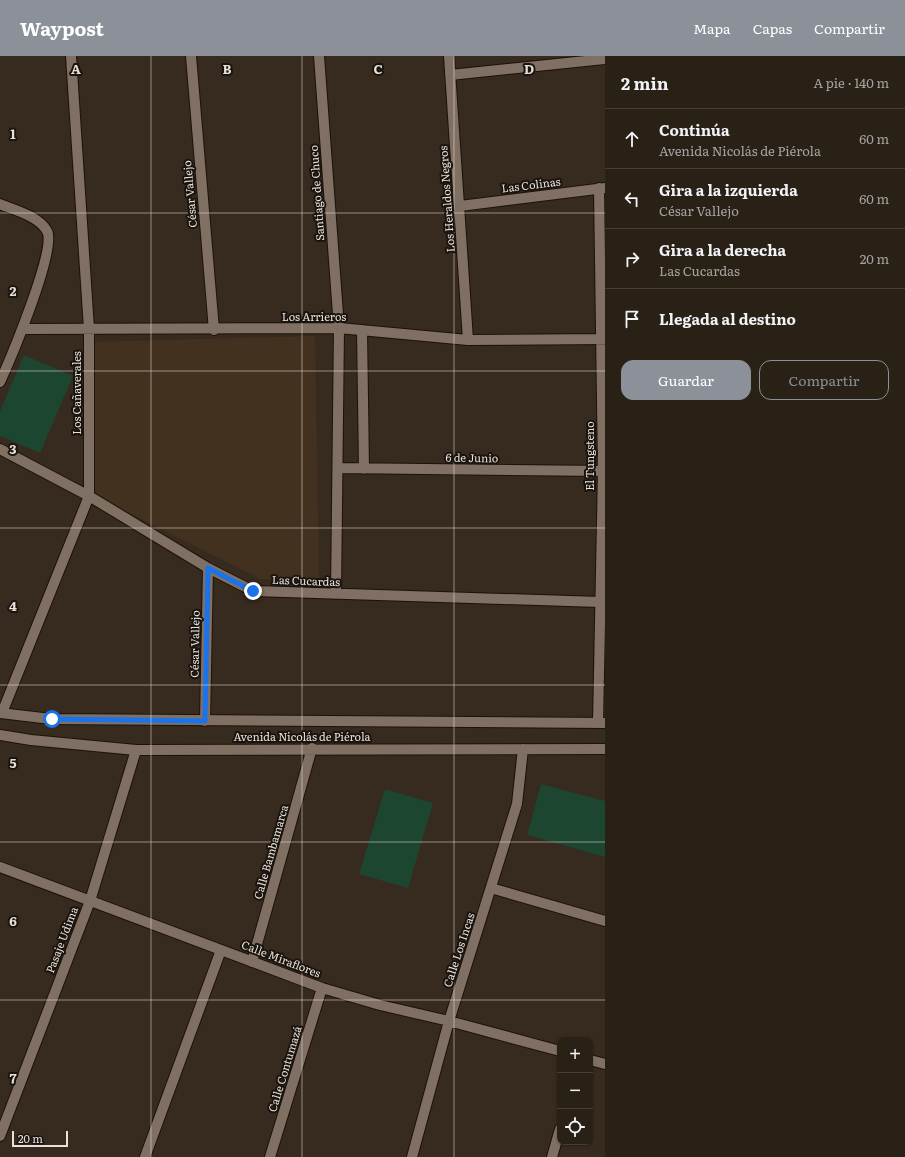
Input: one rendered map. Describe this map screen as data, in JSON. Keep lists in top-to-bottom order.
{
  "streets": {
    "street": [
      "Las Colinas",
      "Santiago de Chuco",
      "César Vallejo",
      "Los Heraldos Negros",
      "Los Arrieros",
      "Los Cañaverales",
      "El Tungsteno",
      "6 de Junio",
      "Las Cucardas",
      "Avenida Nicolás de Piérola",
      "Calle Bambamarca",
      "Pasaje Udima",
      "Calle Los Incas",
      "Calle Miraflores",
      "Calle Contumazá"
    ]
  },
  "crossings": [
    ["Las Colinas", "Los Heraldos Negros"],
    ["Las Colinas", "El Tungsteno"],
    ["Santiago de Chuco", "Los Arrieros"],
    ["Santiago de Chuco", "6 de Junio"],
    ["Santiago de Chuco", "Las Cucardas"],
    ["César Vallejo", "Los Arrieros"],
    ["César Vallejo", "Las Cucardas"],
    ["César Vallejo", "Avenida Nicolás de Piérola"],
    ["Los Heraldos Negros", "Los Arrieros"],
    ["Los Arrieros", "Los Cañaverales"],
    ["Los Arrieros", "El Tungsteno"],
    ["Los Cañaverales", "Las Cucardas"],
    ["Los Cañaverales", "Avenida Nicolás de Piérola"],
    ["El Tungsteno", "6 de Junio"],
    ["El Tungsteno", "Las Cucardas"],
    ["El Tungsteno", "Avenida Nicolás de Piérola"],
    ["Avenida Nicolás de Piérola", "Calle Bambamarca"],
    ["Avenida Nicolás de Piérola", "Pasaje Udima"],
    ["Avenida Nicolás de Piérola", "Calle Los Incas"],
    ["Calle Bambamarca", "Calle Miraflores"],
    ["Pasaje Udima", "Calle Miraflores"],
    ["Calle Los Incas", "Calle Miraflores"],
    ["Calle Miraflores", "Calle Contumazá"]
  ],
  "scale_bar": "20 m",
  "page": {
    "header": "Waypost",
    "nav": ["Mapa", "Capas", "Compartir"],
    "heading": ["2 min", "A pie · 140 m"],
    "list": [
      ["Continúa", "Avenida Nicolás de Piérola", "60 m"],
      ["Gira a la izquierda", "César Vallejo", "60 m"],
      ["Gira a la derecha", "Las Cucardas", "20 m"],
      "Llegada al destino"
    ],
    "buttons": ["Guardar", "Compartir"],
    "map_buttons": ["+", "−"],
    "scale": "20 m"
  },
  "grid": {
    "columns": [
      "A",
      "B",
      "C",
      "D"
    ],
    "rows": [
      "1",
      "2",
      "3",
      "4",
      "5",
      "6",
      "7"
    ]
  }
}
